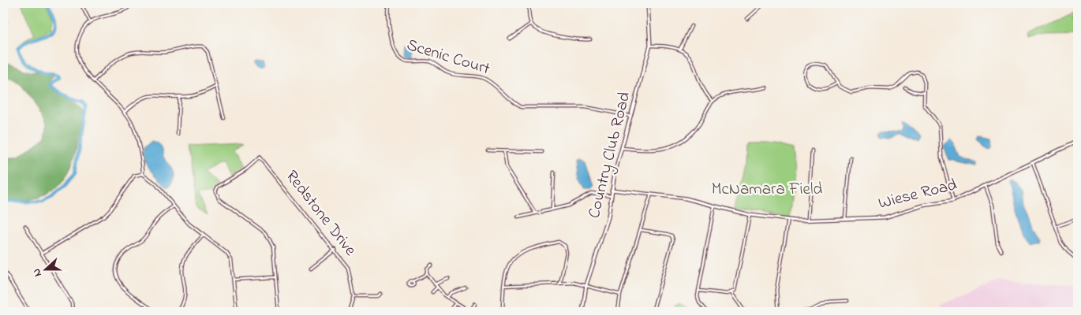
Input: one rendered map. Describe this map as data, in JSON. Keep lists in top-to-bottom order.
{
  "streets": {
    "street": [
      "Scenic Court",
      "Country Club Road",
      "Wiese Road",
      "Redstone Drive"
    ]
  },
  "crossings": [
    ["Scenic Court", "Country Club Road"],
    ["Country Club Road", "Wiese Road"]
  ],
  "parks": ["McNamara Field"],
  "north": "left"
}
